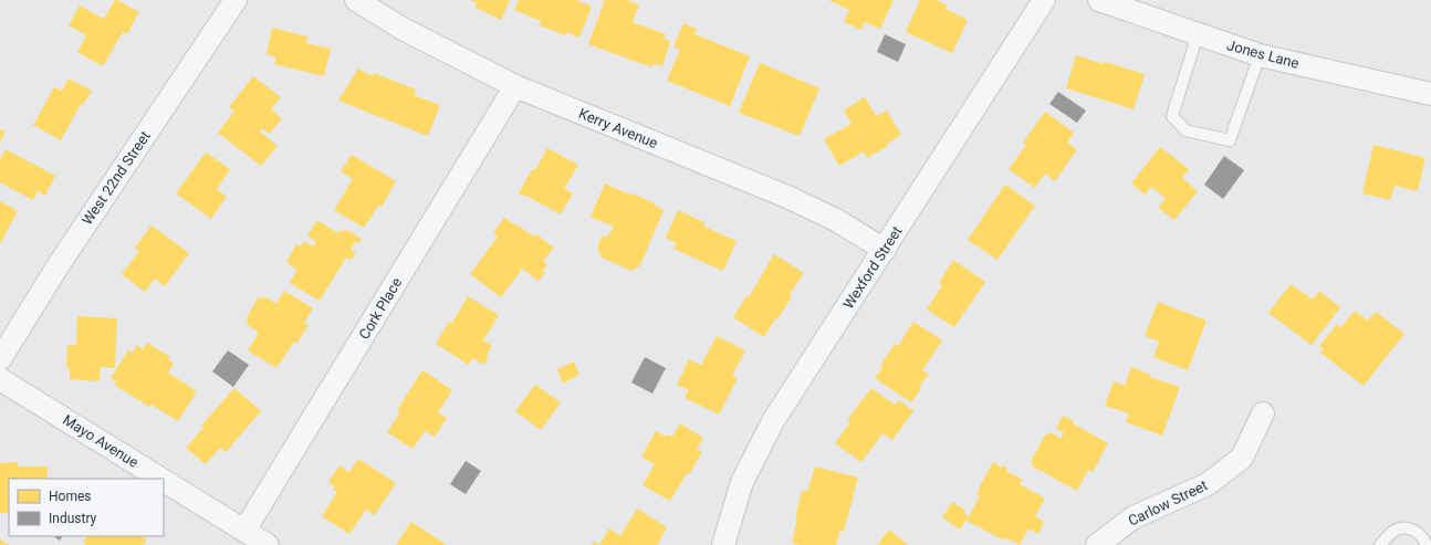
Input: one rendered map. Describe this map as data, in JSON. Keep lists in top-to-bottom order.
{
  "streets": {
    "street": [
      "Jones Lane",
      "Kerry Avenue",
      "West 22nd Street",
      "Wexford Street",
      "Cork Place",
      "Mayo Avenue",
      "Carlow Street"
    ]
  },
  "crossings": [
    ["Kerry Avenue", "Wexford Street"],
    ["Kerry Avenue", "Cork Place"],
    ["Cork Place", "Mayo Avenue"]
  ],
  "legend": ["Homes", "Industry"]
}
